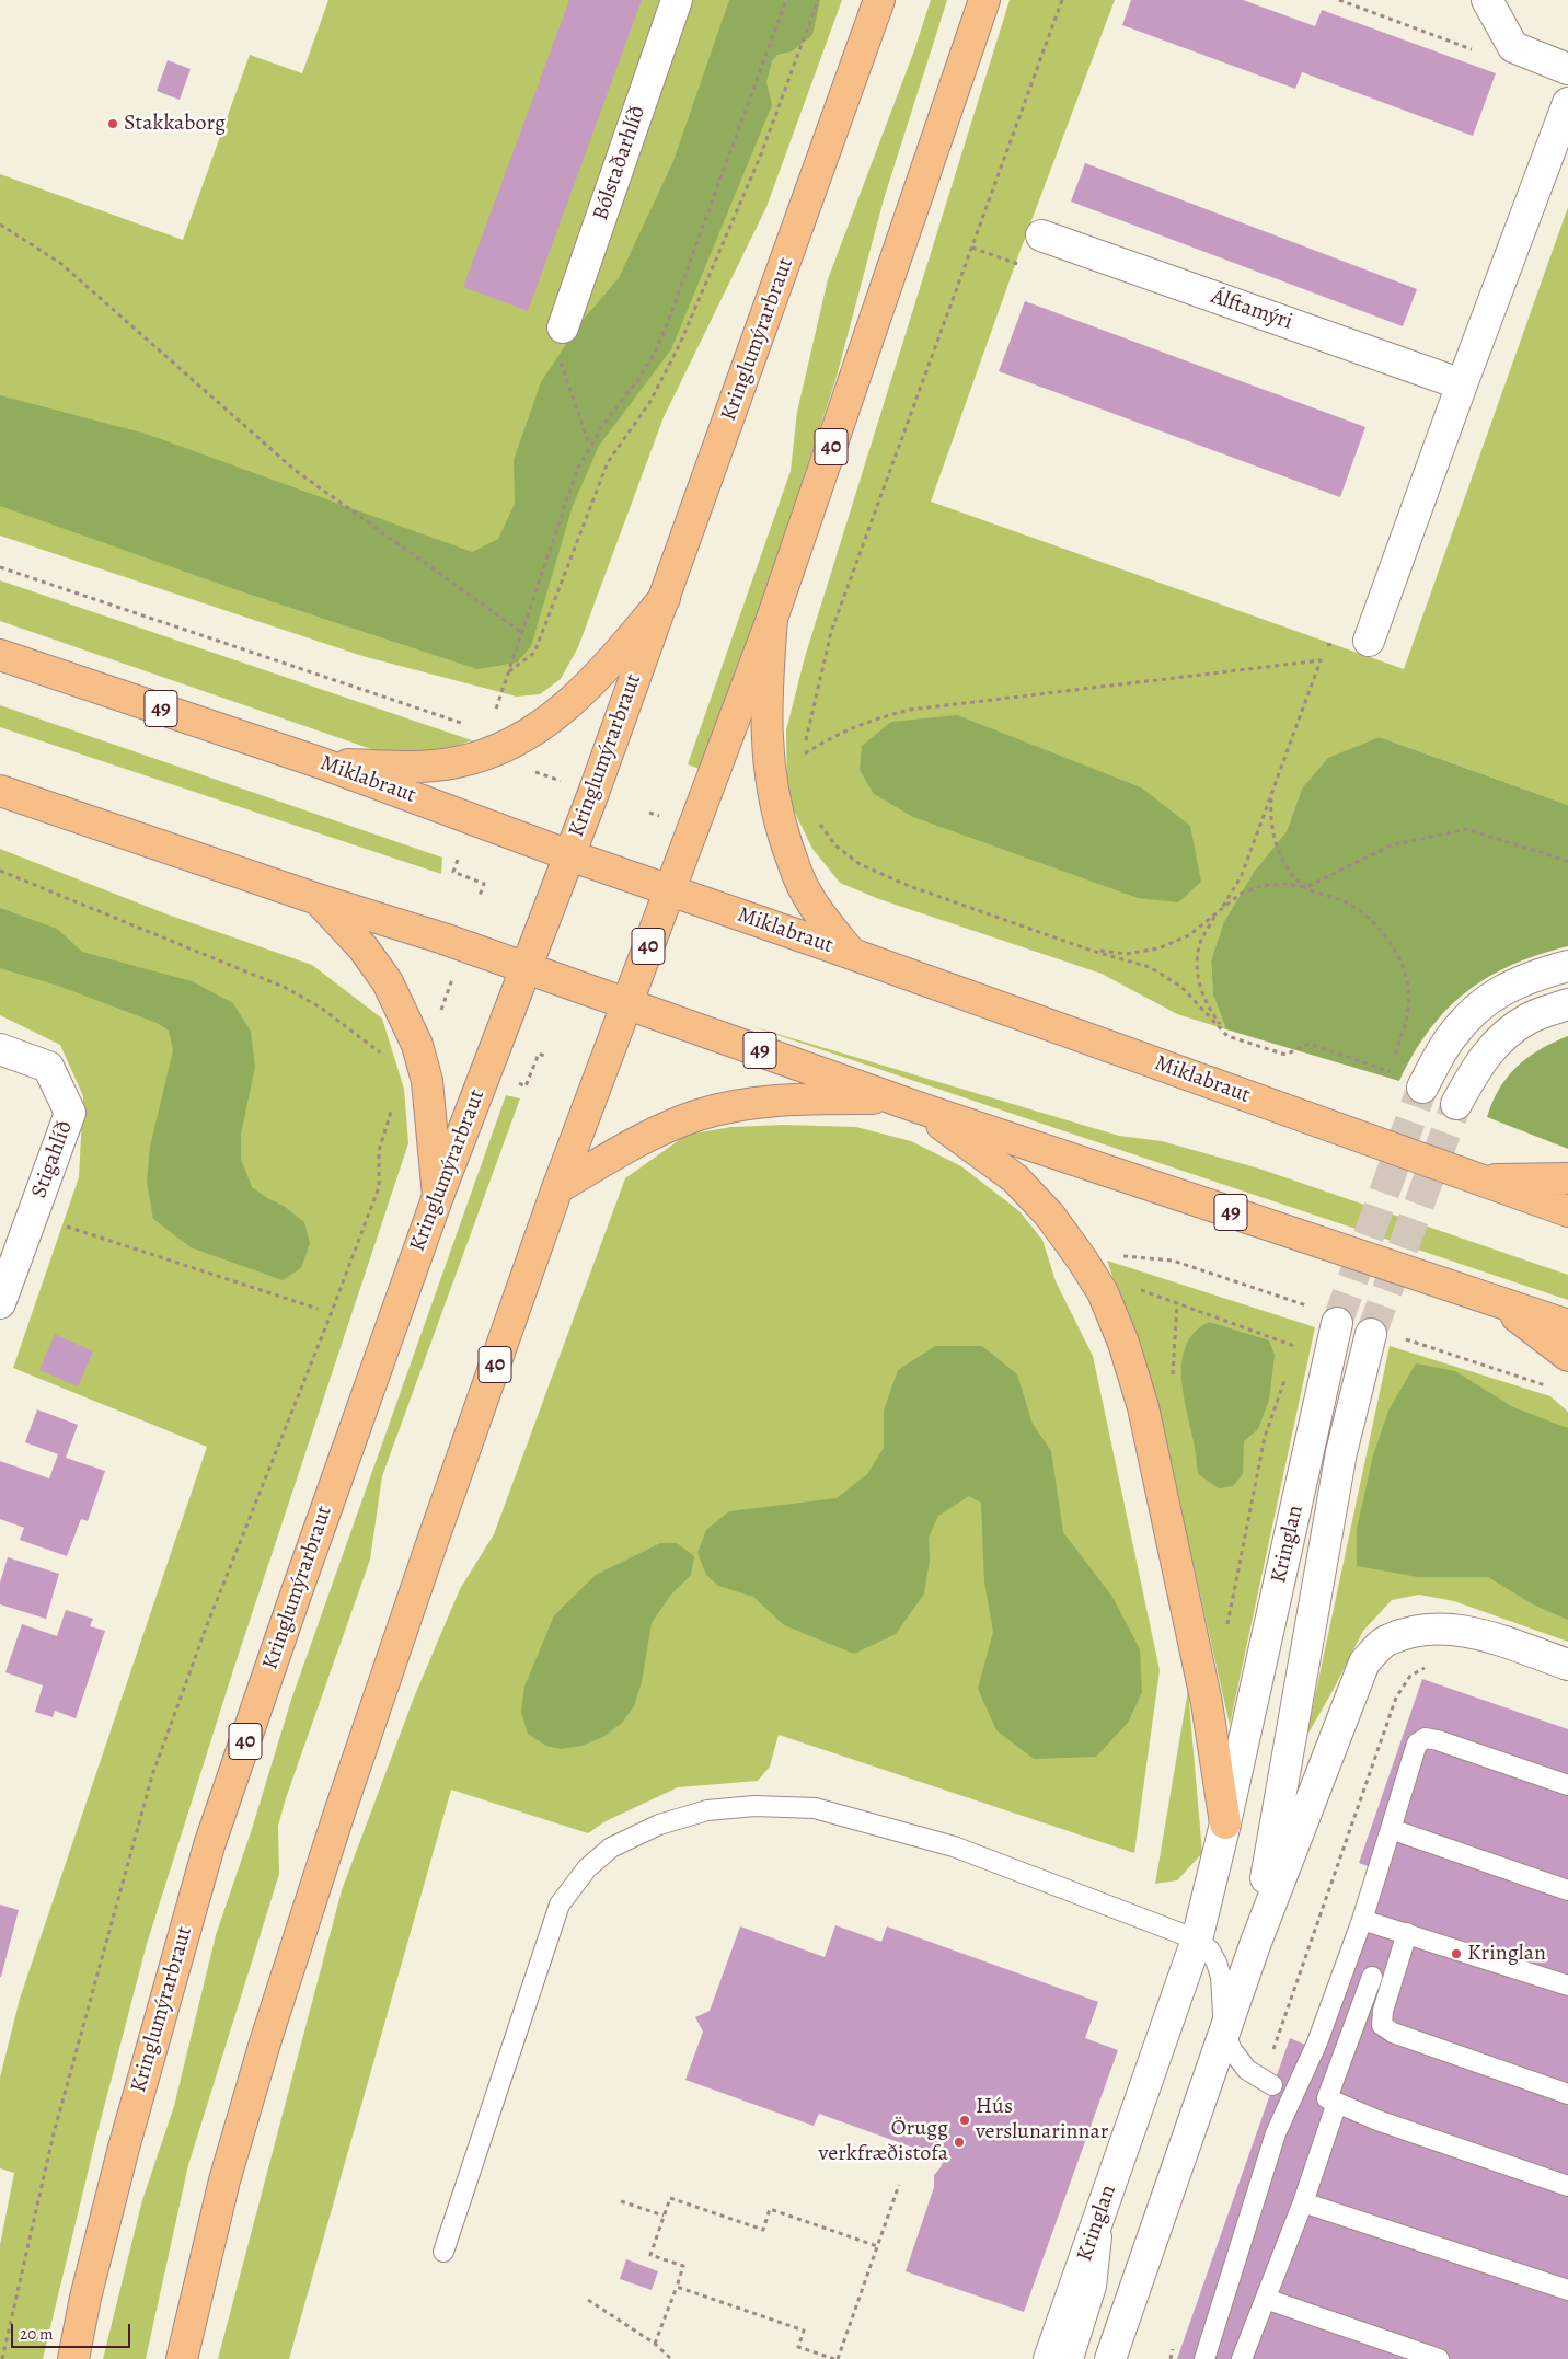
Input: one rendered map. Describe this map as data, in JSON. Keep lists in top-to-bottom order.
{
  "streets": {
    "main road": [
      "Kringlumýrarbraut",
      "40",
      "49",
      "Miklabraut"
    ],
    "street": [
      "Bólstaðarhlíð",
      "Álftamýri",
      "Stigahlíð",
      "Kringlan"
    ]
  },
  "crossings": [
    ["Kringlumýrarbraut", "49"],
    ["Kringlumýrarbraut", "Miklabraut"],
    ["40", "49"],
    ["40", "Miklabraut"]
  ],
  "places": [
    "Stakkaborg",
    "Kringlan",
    "Hús verslunarinnar",
    "Örugg verkfræðistofa"
  ],
  "scale_bar": "20 m"
}
